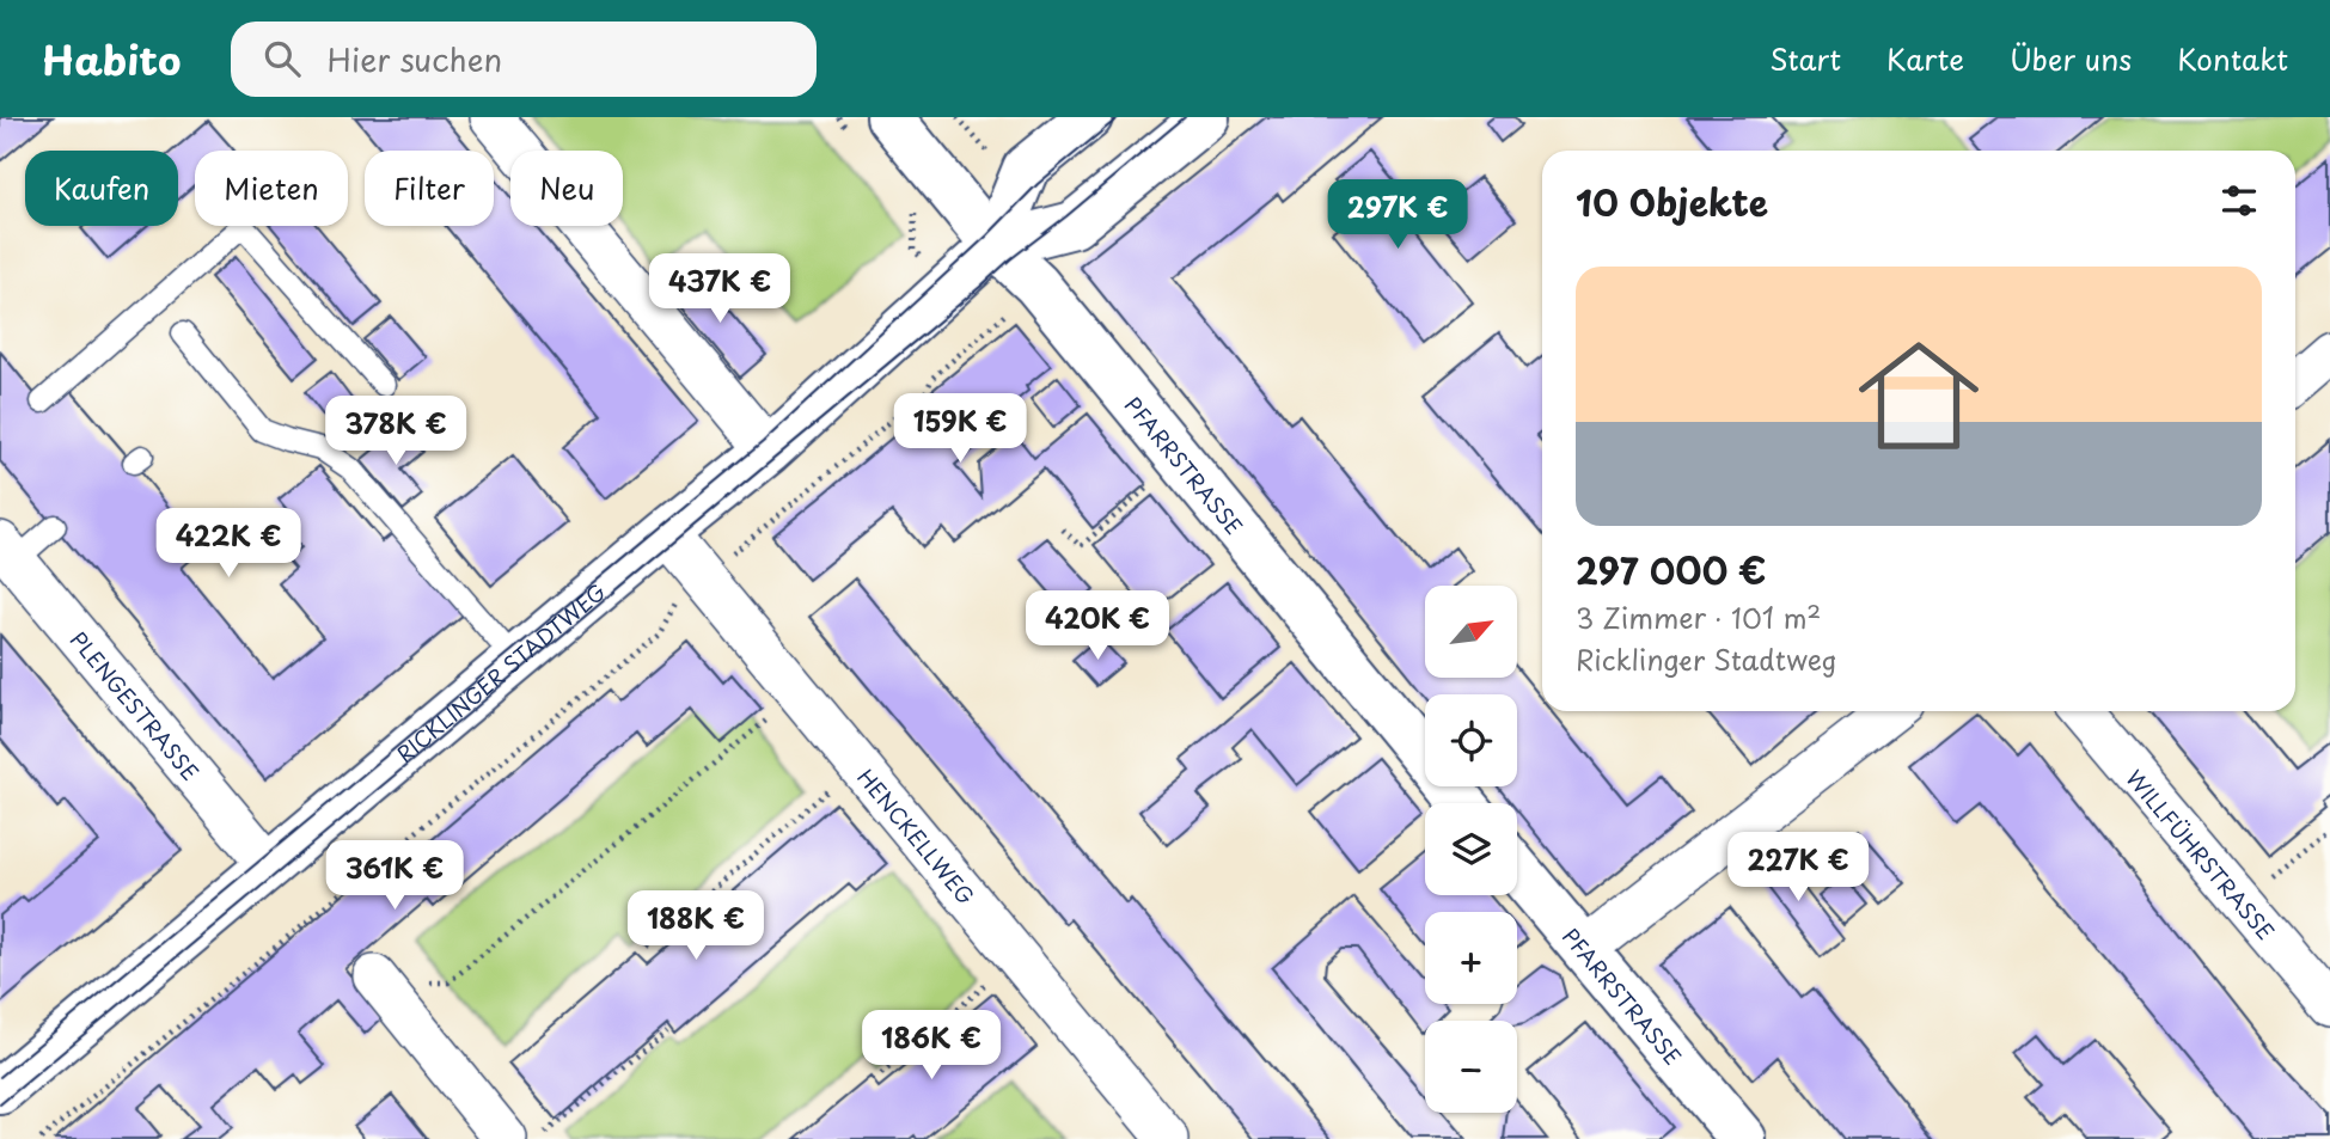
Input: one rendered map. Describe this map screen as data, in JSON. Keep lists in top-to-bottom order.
{
  "streets": {
    "street": [
      "PFARRSTRASSE",
      "RICKLINGER STADTWEG",
      "PLENGESTRASSE",
      "HENCKELLWEG",
      "WILLFÜHRSTRASSE"
    ]
  },
  "crossings": [
    ["PFARRSTRASSE", "RICKLINGER STADTWEG"],
    ["RICKLINGER STADTWEG", "PLENGESTRASSE"],
    ["RICKLINGER STADTWEG", "HENCKELLWEG"]
  ],
  "north": "top right",
  "page": {
    "header": "Habito",
    "search": "Hier suchen",
    "nav": [
      "Start",
      "Karte",
      "Über uns",
      "Kontakt"
    ],
    "chip": [
      "Kaufen",
      "Mieten",
      "Filter",
      "Neu"
    ],
    "heading": "10 Objekte",
    "price": [
      "297K €",
      "437K €",
      "159K €",
      "378K €",
      "422K €",
      "420K €",
      "227K €",
      "361K €",
      "188K €",
      "186K €"
    ],
    "list": [
      {
        "name": "297 000 €",
        "note": "3 Zimmer · 101 m² · Ricklinger Stadtweg"
      }
    ],
    "map_buttons": ["+", "−"]
  }
}
